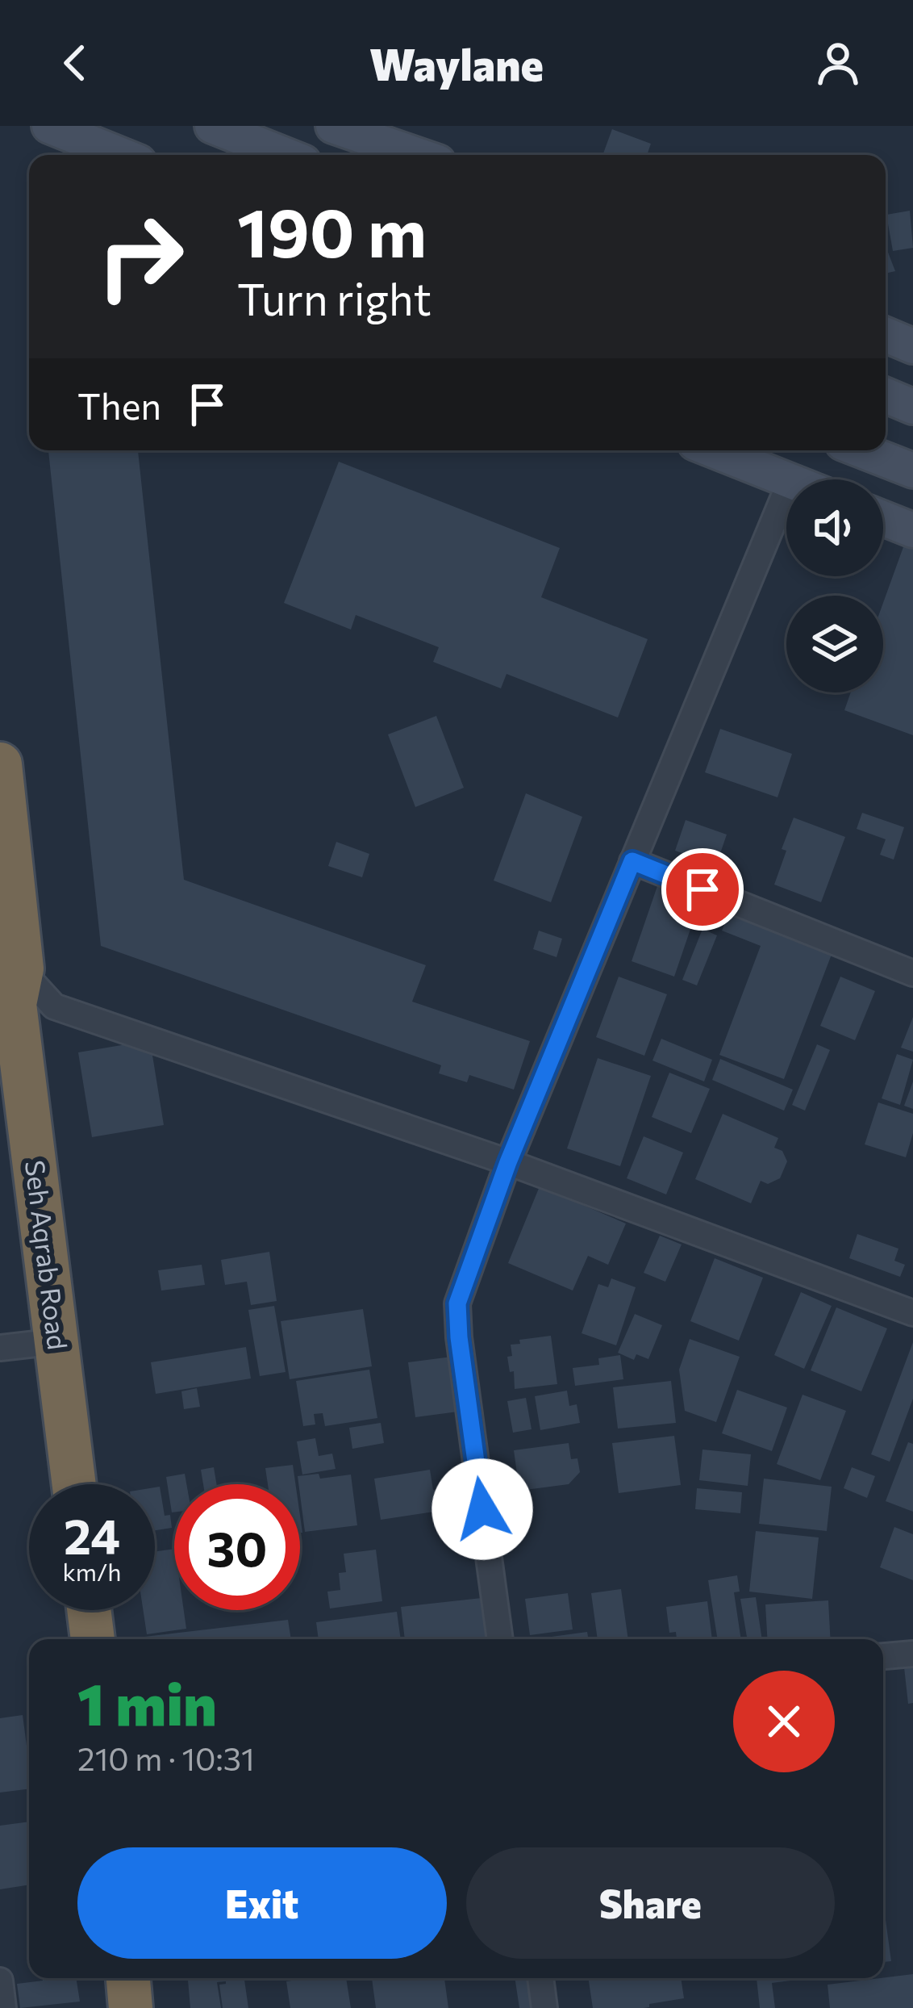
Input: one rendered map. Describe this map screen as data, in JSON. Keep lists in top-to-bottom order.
{
  "streets": {
    "highway": ["Seh Aqrab Road"]
  },
  "page": {
    "header": "Waylane",
    "turn": ["190 m", "Turn right"],
    "then": "Then",
    "speed": "24 km/h",
    "limit": "30",
    "heading": ["1 min", "210 m · 10:31"],
    "buttons": ["Exit", "Share"]
  }
}
